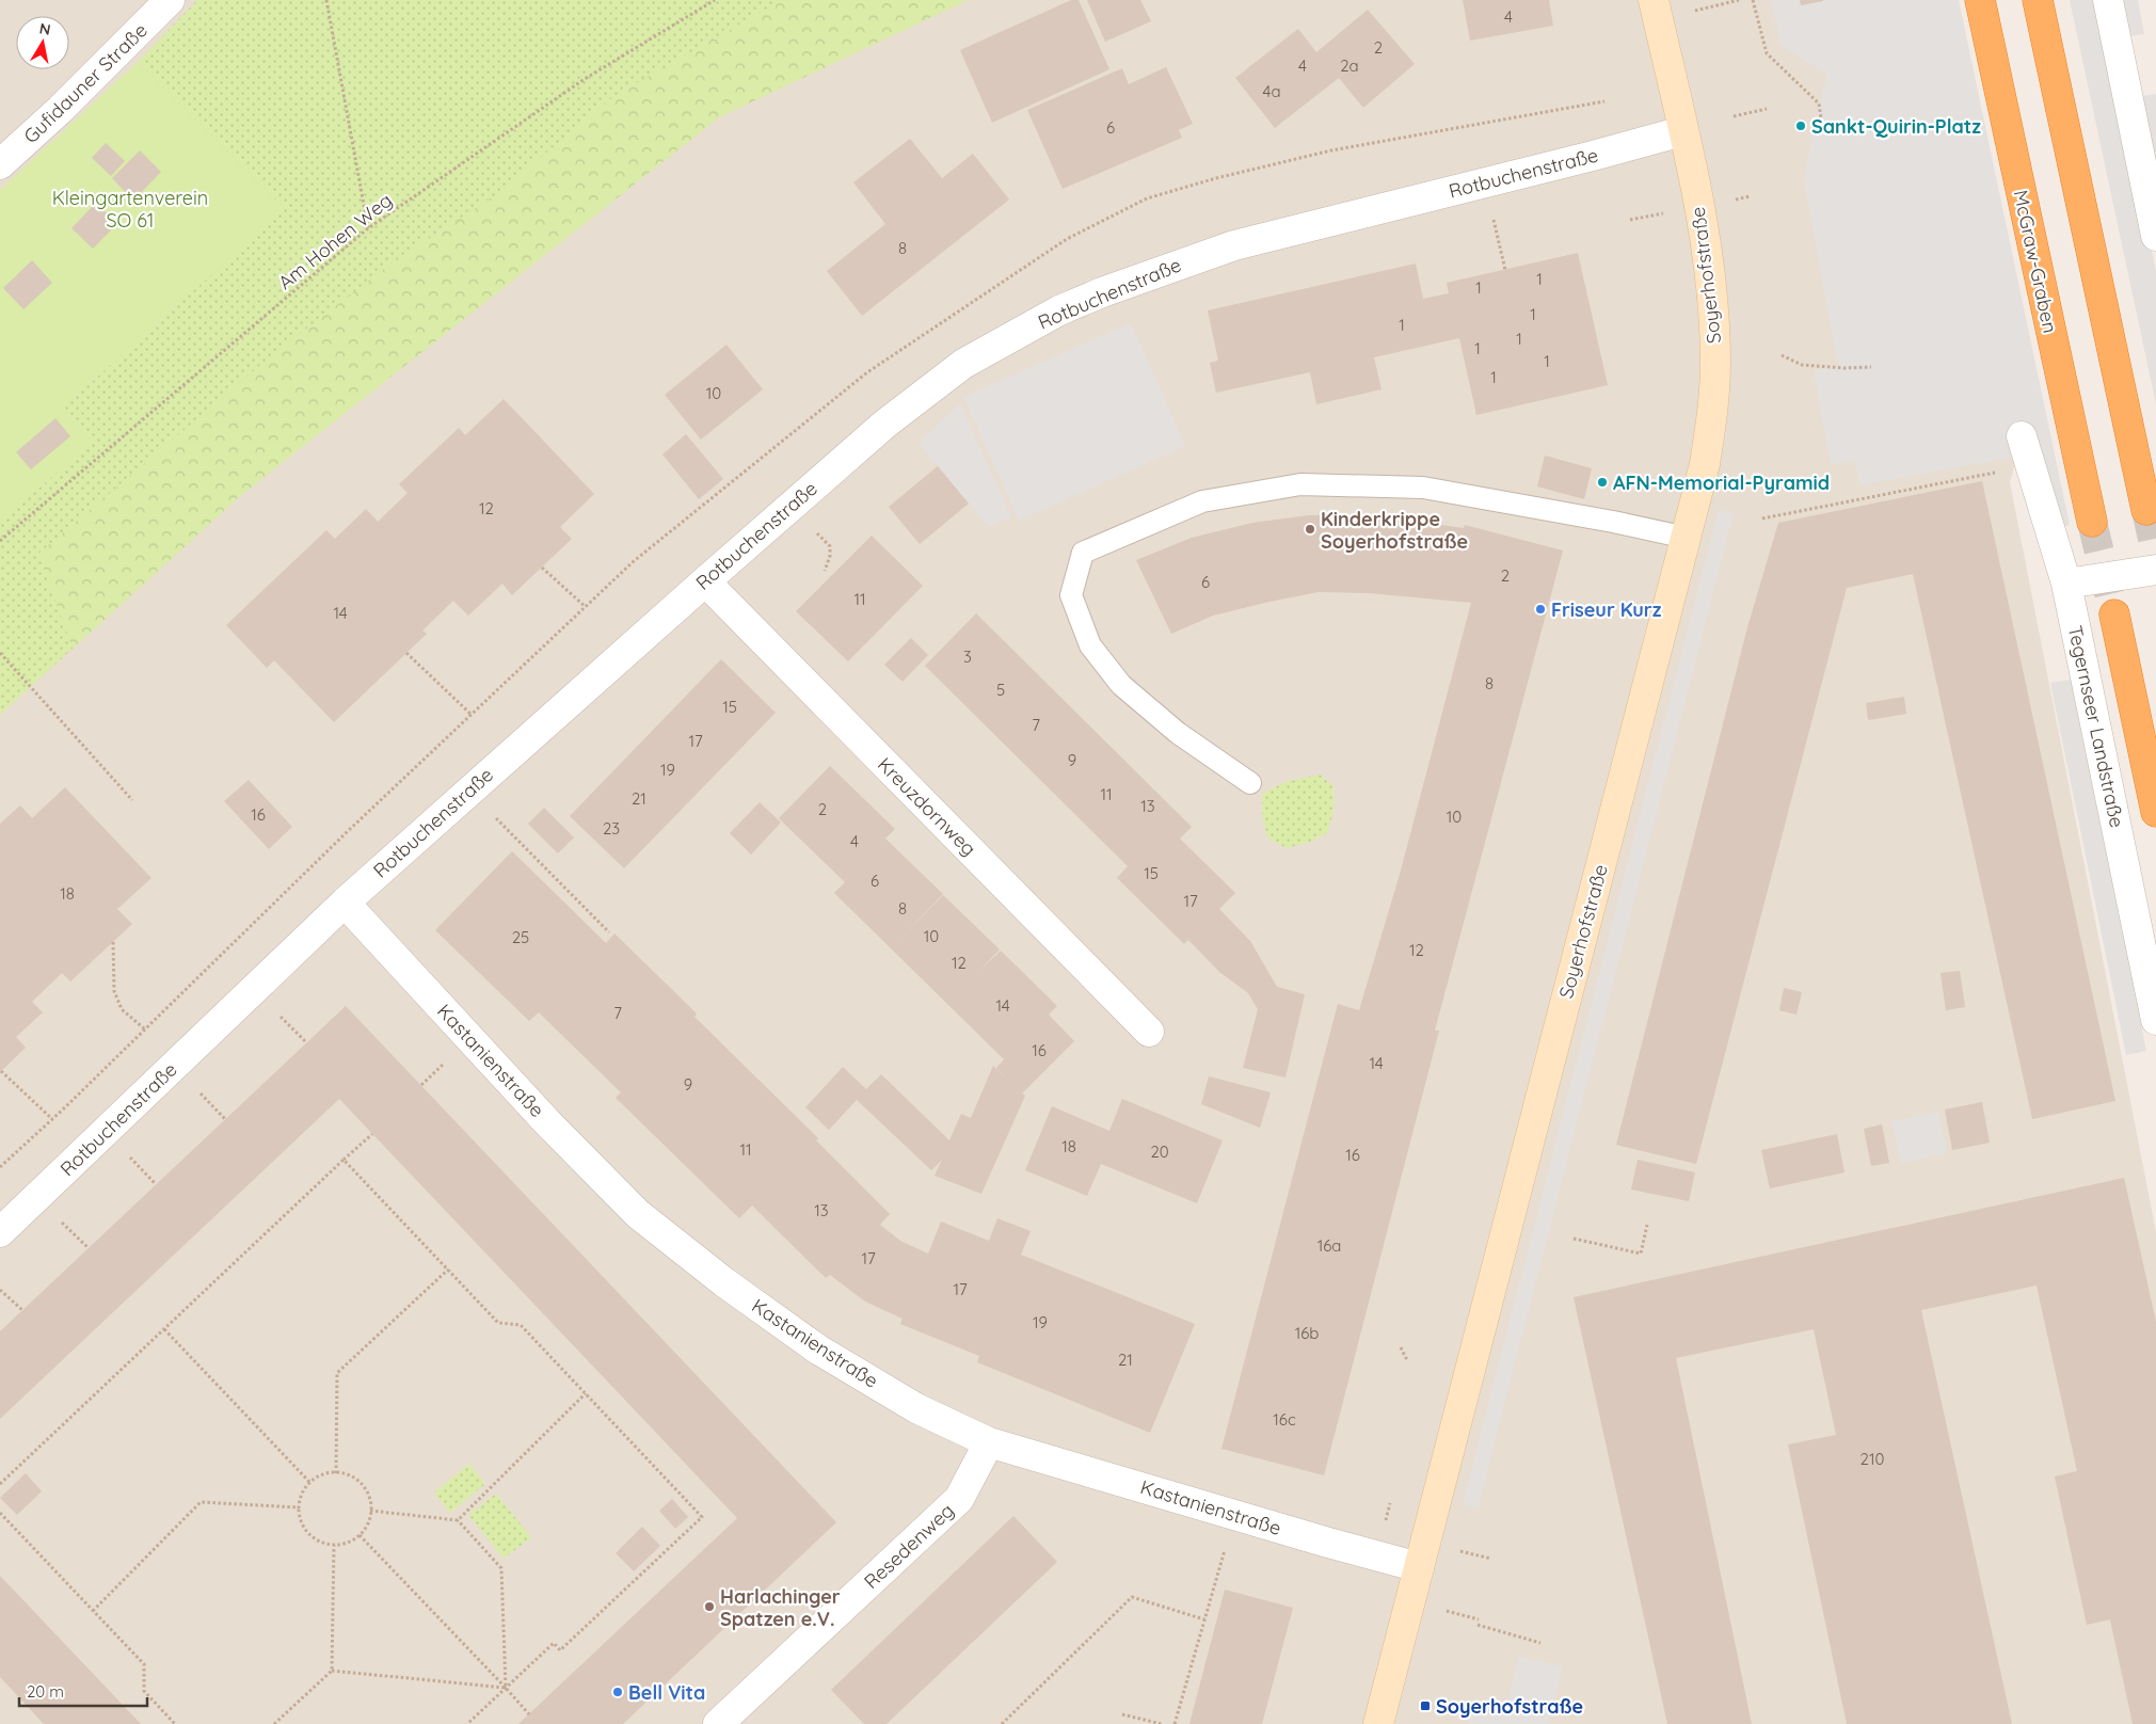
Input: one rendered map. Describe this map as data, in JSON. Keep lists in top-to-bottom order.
{
  "streets": {
    "highway": ["McGraw-Graben"],
    "main road": ["Soyerhofstraße"],
    "street": [
      "Gufidauner Straße",
      "Rotbuchenstraße",
      "Tegernseer Landstraße",
      "Kreuzdornweg",
      "Kastanienstraße",
      "Resedenweg"
    ],
    "path": ["Am Hohen Weg"]
  },
  "crossings": [
    ["Rotbuchenstraße", "Soyerhofstraße"],
    ["Rotbuchenstraße", "Kreuzdornweg"],
    ["Rotbuchenstraße", "Kastanienstraße"],
    ["Soyerhofstraße", "Kastanienstraße"],
    ["Kastanienstraße", "Resedenweg"]
  ],
  "parks": ["Kleingartenverein SO 61"],
  "places": {
    "other": [
      "Sankt-Quirin-Platz",
      "AFN-Memorial-Pyramid",
      "Kinderkrippe Soyerhofstraße",
      "Friseur Kurz",
      "Harlachinger Spatzen e.V.",
      "Bell Vita"
    ],
    "transit": ["Soyerhofstraße"]
  },
  "house_numbers": [
    "4",
    "2",
    "4",
    "2a",
    "4a",
    "6",
    "8",
    "1",
    "1",
    "1",
    "1",
    "1",
    "1",
    "1",
    "1",
    "10",
    "12",
    "2",
    "6",
    "11",
    "14",
    "3",
    "8",
    "5",
    "15",
    "7",
    "17",
    "9",
    "19",
    "11",
    "21",
    "13",
    "2",
    "16",
    "10",
    "23",
    "4",
    "15",
    "6",
    "18",
    "17",
    "8",
    "10",
    "25",
    "12",
    "12",
    "14",
    "7",
    "16",
    "14",
    "9",
    "18",
    "11",
    "20",
    "16",
    "13",
    "16a",
    "17",
    "17",
    "19",
    "16b",
    "21",
    "16c",
    "210"
  ],
  "scale_bar": "20 m",
  "north": "top"
}
